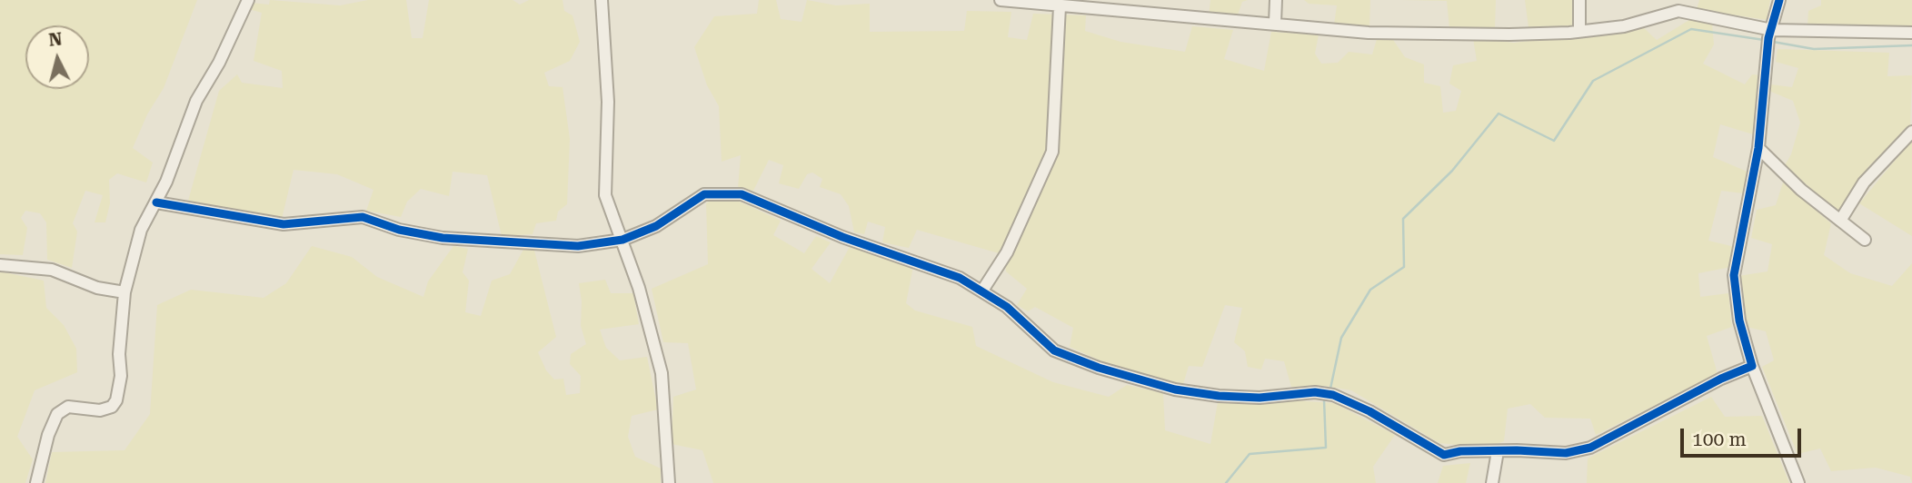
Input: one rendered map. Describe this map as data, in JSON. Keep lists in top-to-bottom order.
{
  "scale_bar": "100 m",
  "north": "top"
}
